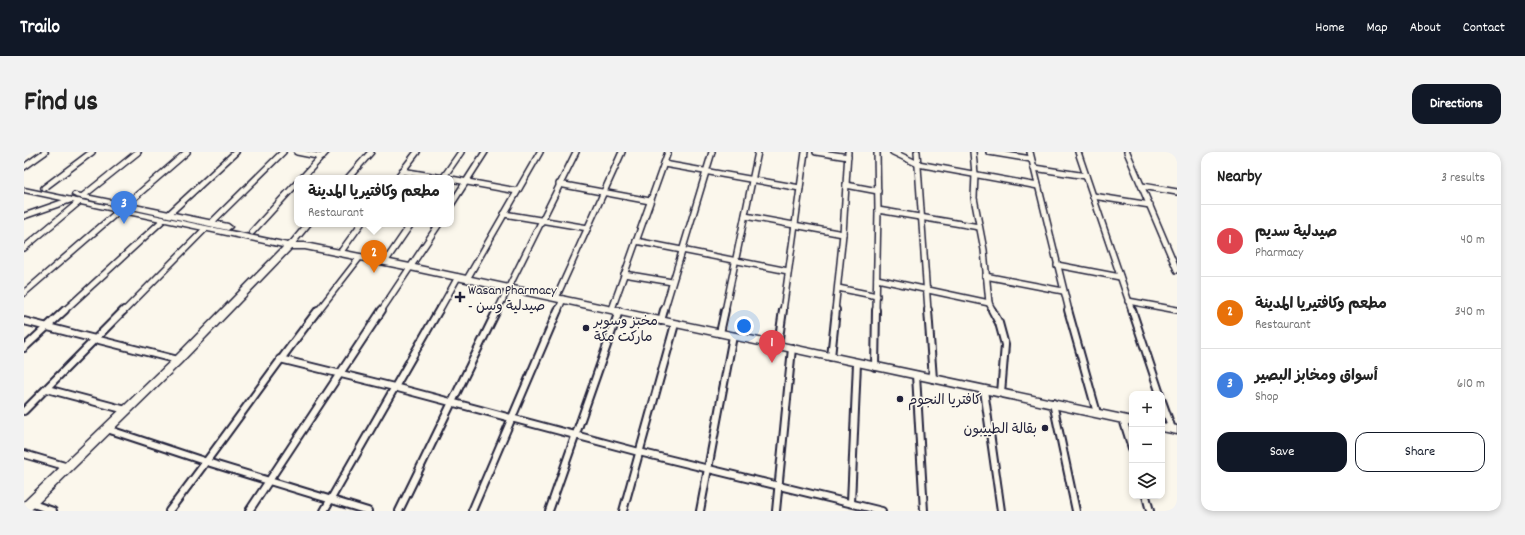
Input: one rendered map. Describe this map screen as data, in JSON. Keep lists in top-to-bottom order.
{
  "places": {
    "health": ["Wasan Pharmacy - صيدلية وسن"],
    "other": ["مخبز وسوبر ماركت مكة", "كافتريا النجوم", "بقالة الطييبون"]
  },
  "page": {
    "header": "Trailo",
    "nav": [
      "Home",
      "Map",
      "About",
      "Contact"
    ],
    "title": "Find us",
    "buttons": [
      "Directions",
      ["Save", "Share"]
    ],
    "heading": ["Nearby", "3 results"],
    "popup": ["مطعم وكافتيريا المدينة", "Restaurant"],
    "pins": ["3", "2", "1"],
    "list": [
      {
        "mark": "1",
        "name": "صيدلية سديم",
        "note": "Pharmacy",
        "value": "40 m"
      },
      {
        "mark": "2",
        "name": "مطعم وكافتيريا المدينة",
        "note": "Restaurant",
        "value": "340 m"
      },
      {
        "mark": "3",
        "name": "أسواق ومخابز البصير",
        "note": "Shop",
        "value": "610 m"
      }
    ],
    "map_buttons": ["+", "−"]
  }
}
